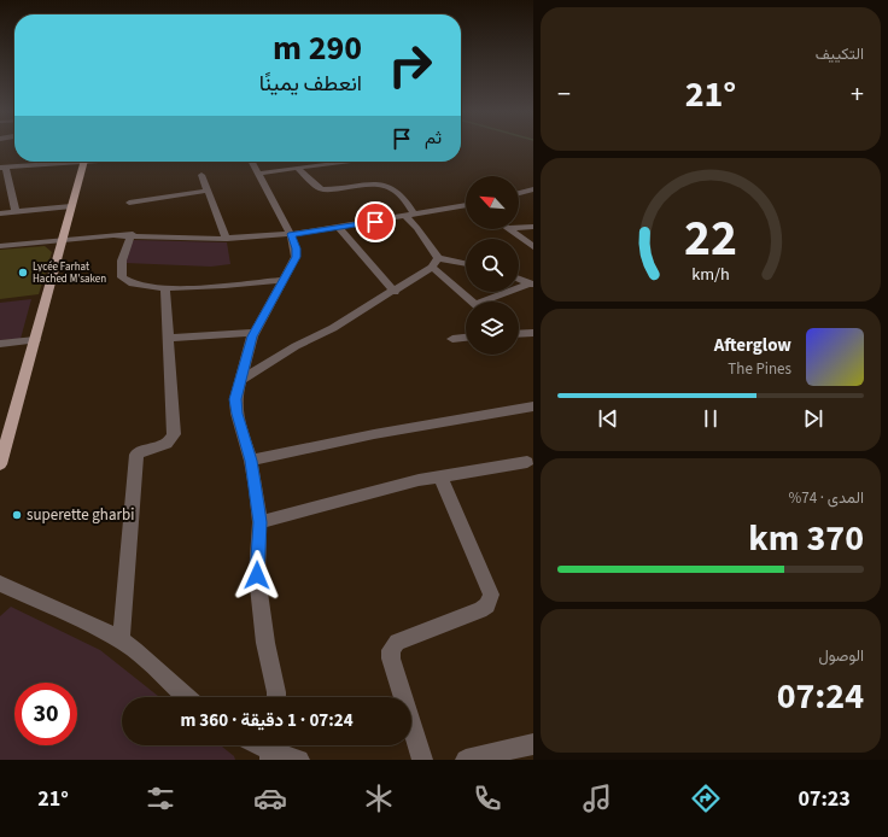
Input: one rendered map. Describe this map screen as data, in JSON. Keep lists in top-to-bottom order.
{
  "places": ["Lycée Farhat Hached M'saken", "superette gharbi"],
  "north": "top left",
  "page": {
    "tile": [
      "التكييف",
      ["المدى · 74%", "370 km"],
      ["الوصول", "07:24"]
    ],
    "turn": ["290 m", "انعطف يمينًا"],
    "heat": ["−", "21°", "+"],
    "then": "ثم",
    "song": ["Afterglow", "The Pines"],
    "limit": "30",
    "trip": "07:24 · 1 دقيقة · 360 m",
    "tabs": ["07:23", "21°"],
    "gauge": ["22", "km/h"]
  }
}
